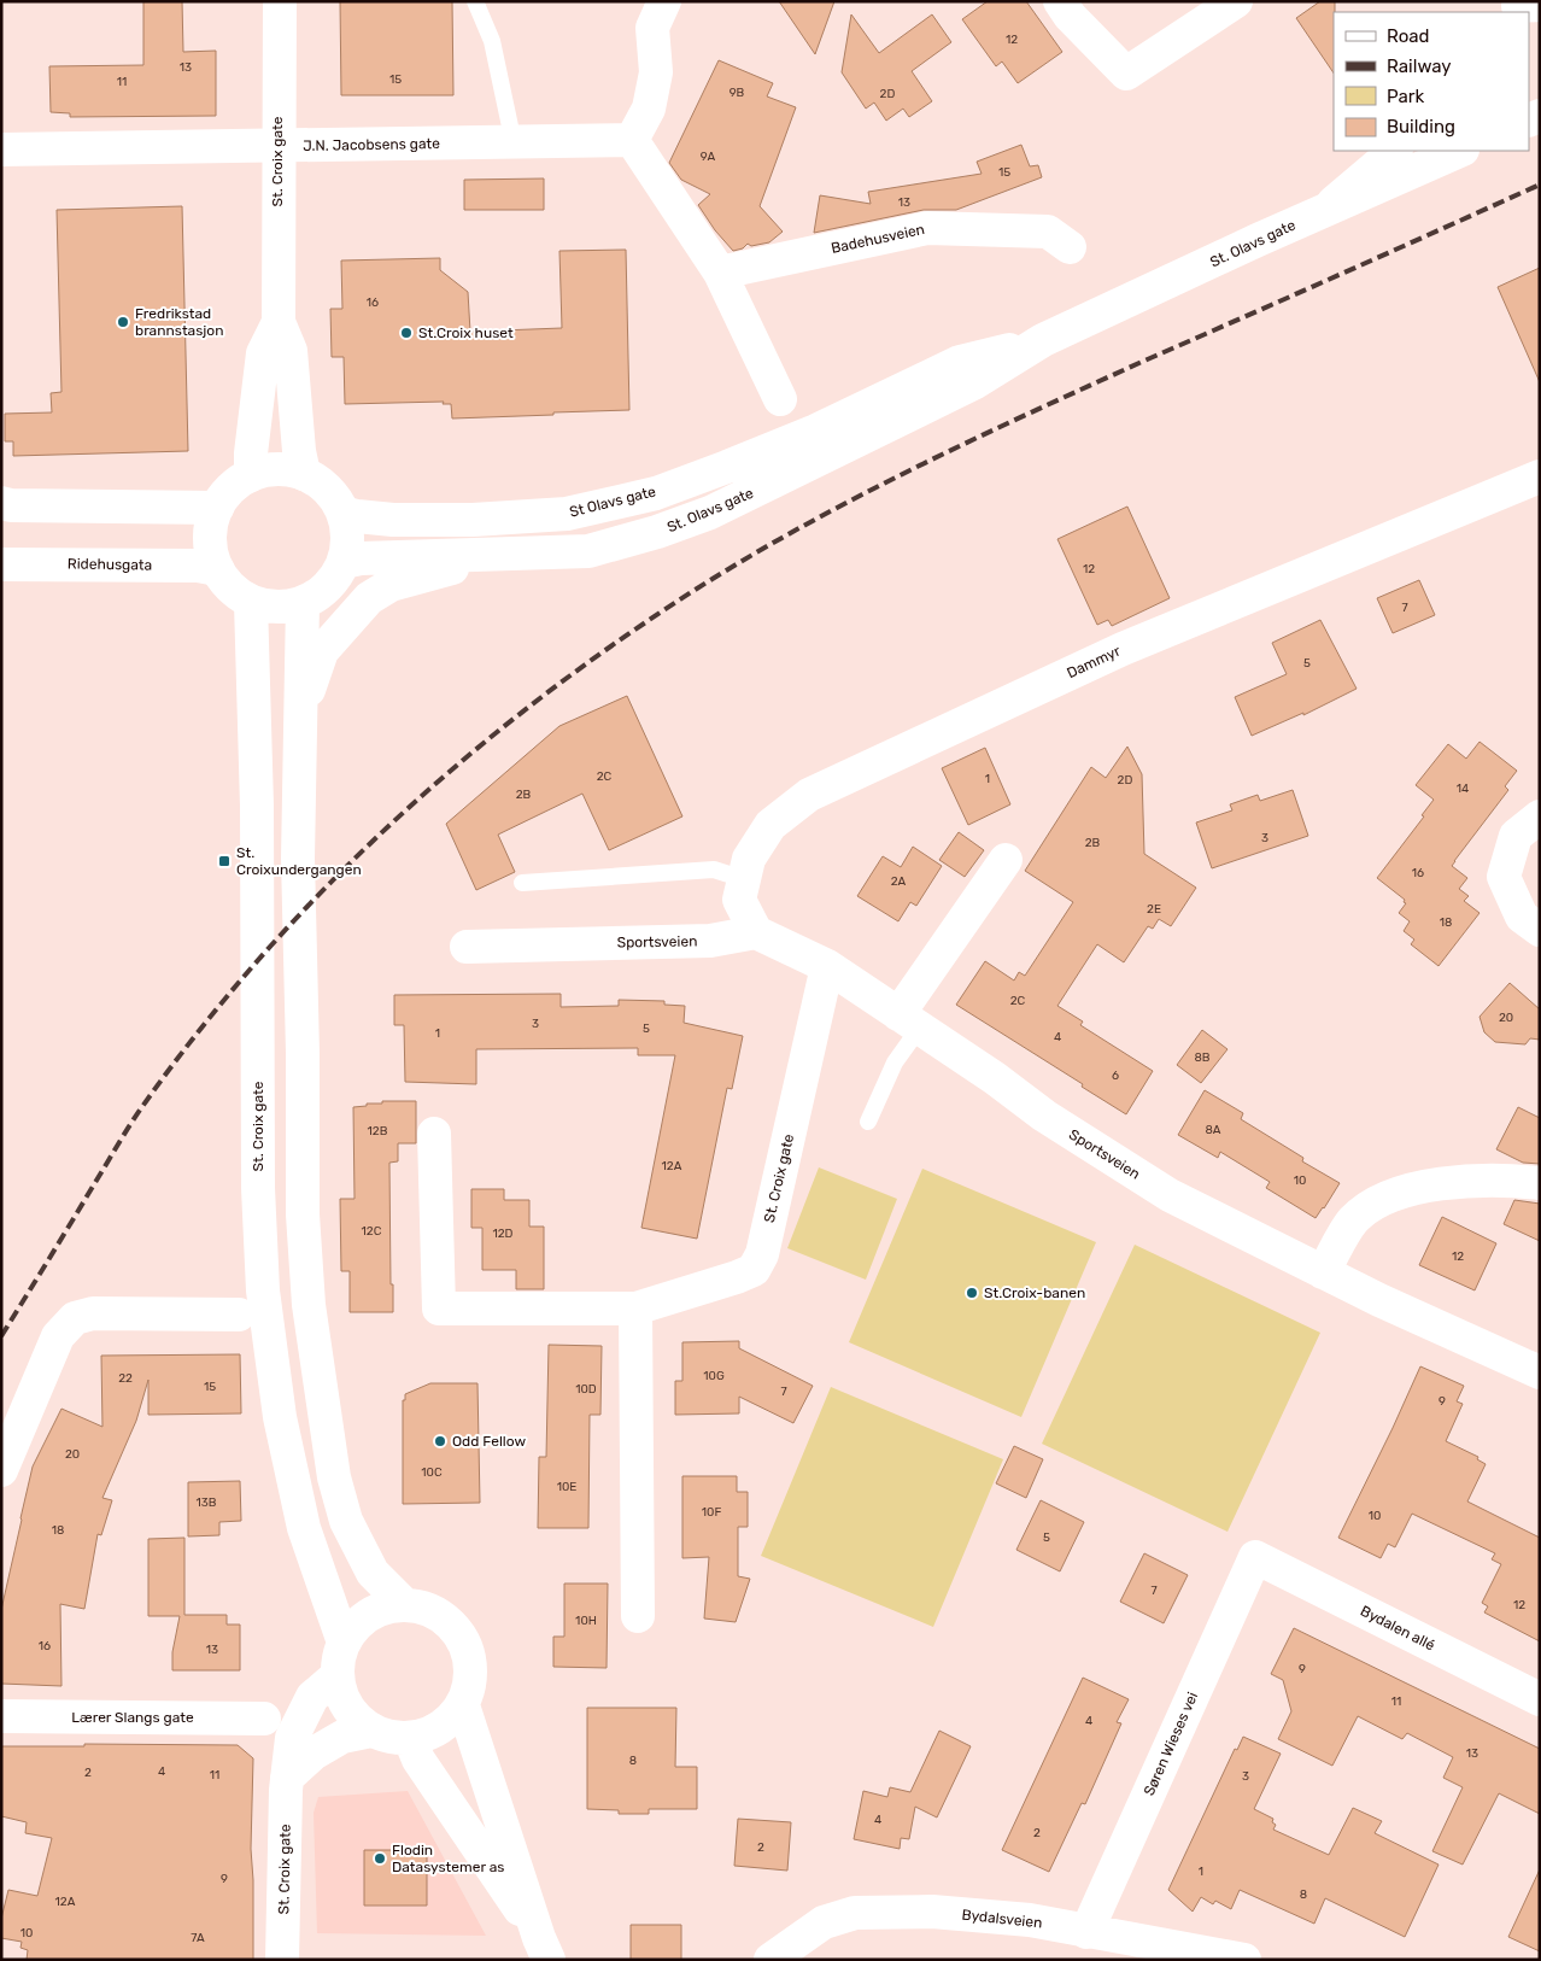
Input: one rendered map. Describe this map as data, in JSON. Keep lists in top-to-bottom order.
{
  "streets": {
    "main road": [
      "J.N. Jacobsens gate",
      "St. Croix gate",
      "Badehusveien",
      "St. Olavs gate",
      "St Olavs gate",
      "Ridehusgata",
      "Dammyr",
      "Sportsveien",
      "Bydalen allé",
      "Lærer Slangs gate",
      "Søren Wieses vei",
      "Bydalsveien"
    ]
  },
  "crossings": [
    ["J.N. Jacobsens gate", "St. Croix gate"],
    ["St. Croix gate", "St. Olavs gate"],
    ["St. Croix gate", "St Olavs gate"],
    ["St. Croix gate", "Ridehusgata"],
    ["St. Croix gate", "Sportsveien"],
    ["St. Olavs gate", "St Olavs gate"],
    ["St. Olavs gate", "Ridehusgata"],
    ["St Olavs gate", "Ridehusgata"],
    ["Dammyr", "Sportsveien"],
    ["Bydalen allé", "Søren Wieses vei"],
    ["Søren Wieses vei", "Bydalsveien"]
  ],
  "places": {
    "other": [
      "Fredrikstad brannstasjon",
      "St.Croix huset",
      "St.Croix-banen",
      "Odd Fellow",
      "Flodin Datasystemer as"
    ],
    "transit": ["St. Croixundergangen"]
  },
  "house_numbers": [
    "12",
    "13",
    "15",
    "11",
    "9B",
    "2D",
    "9A",
    "15",
    "13",
    "16",
    "12",
    "7",
    "5",
    "2C",
    "1",
    "2D",
    "14",
    "2B",
    "3",
    "2B",
    "16",
    "2A",
    "2E",
    "18",
    "2C",
    "20",
    "3",
    "5",
    "1",
    "4",
    "8B",
    "6",
    "8A",
    "12B",
    "12A",
    "10",
    "12C",
    "12D",
    "12",
    "10G",
    "22",
    "15",
    "10D",
    "7",
    "9",
    "20",
    "10C",
    "10E",
    "13B",
    "10F",
    "10",
    "18",
    "5",
    "7",
    "12",
    "10H",
    "16",
    "13",
    "9",
    "11",
    "4",
    "13",
    "8",
    "4",
    "2",
    "11",
    "3",
    "4",
    "2",
    "2",
    "1",
    "9",
    "8",
    "12A",
    "10",
    "7A"
  ],
  "legend": [
    "Road",
    "Railway",
    "Park",
    "Building"
  ]
}
